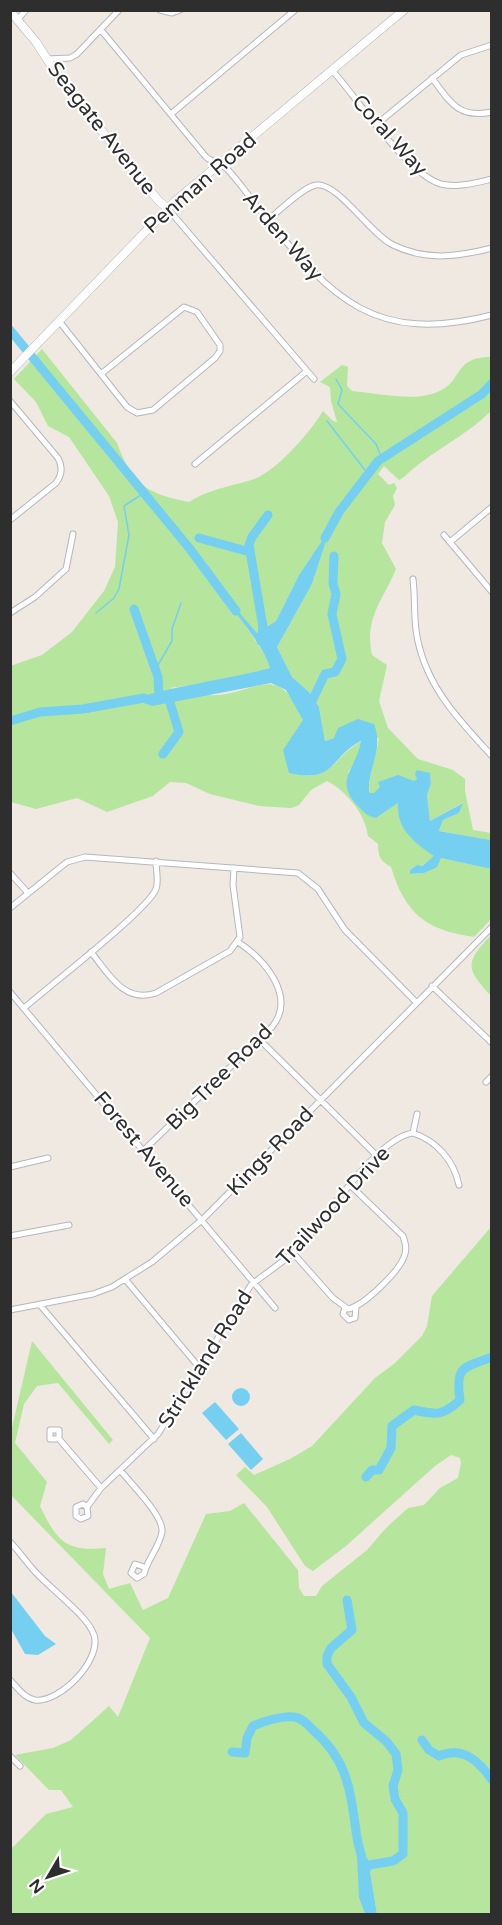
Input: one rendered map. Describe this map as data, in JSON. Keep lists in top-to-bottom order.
{
  "streets": {
    "street": [
      "Seagate Avenue",
      "Coral Way",
      "Penman Road",
      "Arden Way",
      "Big Tree Road",
      "Forest Avenue",
      "Kings Road",
      "Trailwood Drive",
      "Strickland Road"
    ]
  },
  "crossings": [
    ["Seagate Avenue", "Penman Road"],
    ["Coral Way", "Penman Road"],
    ["Penman Road", "Arden Way"],
    ["Big Tree Road", "Forest Avenue"],
    ["Forest Avenue", "Kings Road"],
    ["Forest Avenue", "Trailwood Drive"],
    ["Forest Avenue", "Strickland Road"],
    ["Kings Road", "Strickland Road"],
    ["Trailwood Drive", "Strickland Road"]
  ],
  "north": "bottom left"
}
